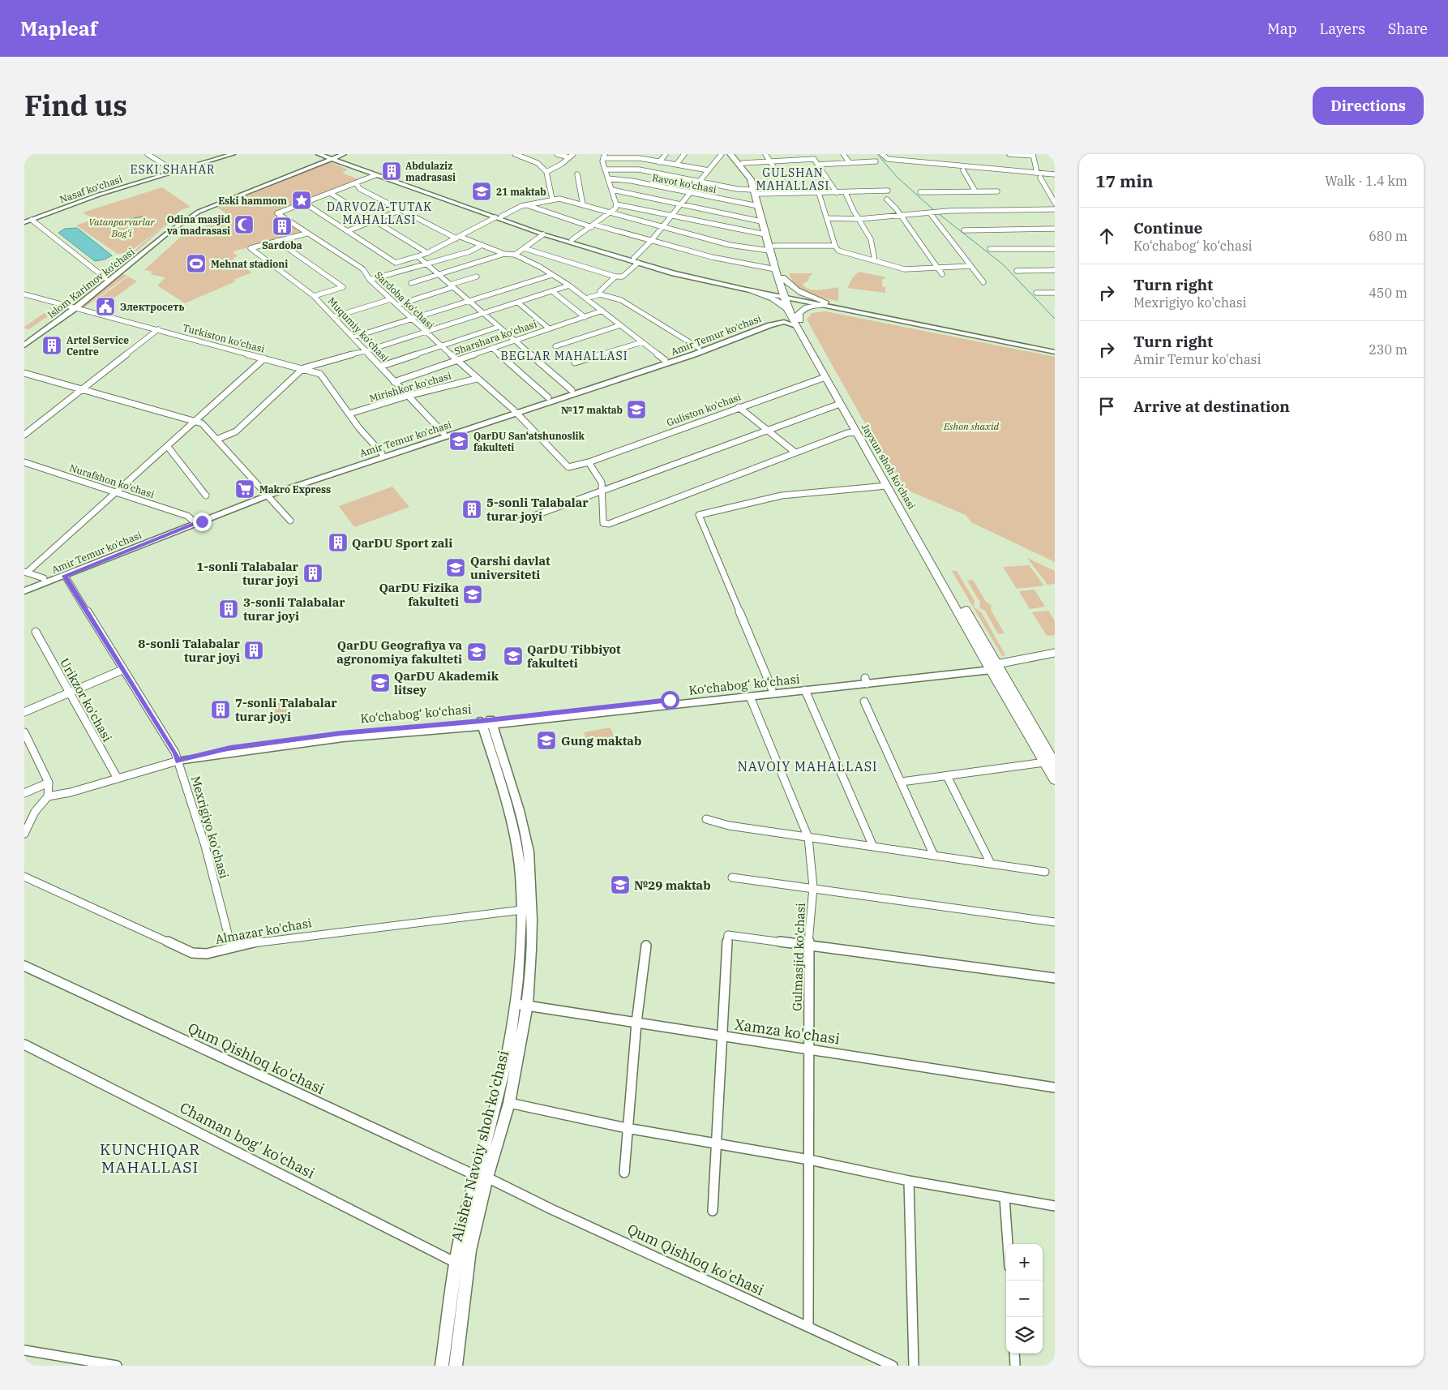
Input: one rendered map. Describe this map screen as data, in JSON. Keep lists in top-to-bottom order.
{
  "streets": {
    "highway": ["Jayxun shoh ko'chasi"],
    "main road": [
      "Nasaf ko‘chasi",
      "Islom Karimov ko‘chasi",
      "Amir Temur ko'chasi",
      "Ko‘chabog‘ ko‘chasi",
      "Alisher Navoiy shoh ko'chasi"
    ],
    "street": [
      "Ravot ko'chasi",
      "Sardoba ko'chasi",
      "Muqumiy ko'chasi",
      "Sharshara ko'chasi",
      "Turkiston ko'chasi",
      "Mirishkor ko'chasi",
      "Guliston ko'chasi",
      "Nurafshon ko'chasi",
      "Urikzor ko'chasi",
      "Mexrigiyo ko'chasi",
      "Almazar ko'chasi",
      "Gulmasjid ko'chasi",
      "Xamza ko'chasi",
      "Qum Qishloq ko'chasi",
      "Chaman bog' ko'chasi"
    ]
  },
  "crossings": [
    ["Ravot ko'chasi", "Jayxun shoh ko'chasi"],
    ["Islom Karimov ko‘chasi", "Turkiston ko'chasi"],
    ["Sardoba ko'chasi", "Amir Temur ko'chasi"],
    ["Sardoba ko'chasi", "Sharshara ko'chasi"],
    ["Sardoba ko'chasi", "Mirishkor ko'chasi"],
    ["Sardoba ko'chasi", "Guliston ko'chasi"],
    ["Muqumiy ko'chasi", "Amir Temur ko'chasi"],
    ["Muqumiy ko'chasi", "Sharshara ko'chasi"],
    ["Muqumiy ko'chasi", "Mirishkor ko'chasi"],
    ["Amir Temur ko'chasi", "Turkiston ko'chasi"],
    ["Amir Temur ko'chasi", "Jayxun shoh ko'chasi"],
    ["Amir Temur ko'chasi", "Nurafshon ko'chasi"],
    ["Amir Temur ko'chasi", "Mexrigiyo ko'chasi"],
    ["Turkiston ko'chasi", "Mirishkor ko'chasi"],
    ["Guliston ko'chasi", "Jayxun shoh ko'chasi"],
    ["Jayxun shoh ko'chasi", "Ko‘chabog‘ ko‘chasi"],
    ["Ko‘chabog‘ ko‘chasi", "Urikzor ko'chasi"],
    ["Ko‘chabog‘ ko‘chasi", "Mexrigiyo ko'chasi"],
    ["Ko‘chabog‘ ko‘chasi", "Gulmasjid ko'chasi"],
    ["Ko‘chabog‘ ko‘chasi", "Alisher Navoiy shoh ko'chasi"],
    ["Mexrigiyo ko'chasi", "Almazar ko'chasi"],
    ["Almazar ko'chasi", "Alisher Navoiy shoh ko'chasi"],
    ["Gulmasjid ko'chasi", "Xamza ko'chasi"],
    ["Gulmasjid ko'chasi", "Qum Qishloq ko'chasi"],
    ["Xamza ko'chasi", "Alisher Navoiy shoh ko'chasi"],
    ["Qum Qishloq ko'chasi", "Alisher Navoiy shoh ko'chasi"],
    ["Chaman bog' ko'chasi", "Alisher Navoiy shoh ko'chasi"]
  ],
  "districts": [
    "ESKI SHAHAR",
    "GULSHAN MAHALLASI",
    "DARVOZA-TUTAK MAHALLASI",
    "BEGLAR MAHALLASI",
    "NAVOIY MAHALLASI",
    "KUNCHIQAR MAHALLASI"
  ],
  "parks": ["Vatanparvarlar Bog'i", "Eshon shaxid"],
  "places": {
    "building": [
      "Abdulaziz madrasasi",
      "Sardoba",
      "Artel Service Centre",
      "5-sonli Talabalar turar joyi",
      "QarDU Sport zali",
      "1-sonli Talabalar turar joyi",
      "3-sonli Talabalar turar joyi",
      "8-sonli Talabalar turar joyi",
      "7-sonli Talabalar turar joyi"
    ],
    "school or university": [
      "21 maktab",
      "№17 maktab",
      "QarDU San‘atshunoslik fakulteti",
      "Qarshi davlat universiteti",
      "QarDU Fizika fakulteti",
      "QarDU Geografiya va agronomiya fakulteti",
      "QarDU Tibbiyot fakulteti",
      "QarDU Akademik litsey",
      "Gung maktab",
      "№29 maktab"
    ],
    "place": ["Eski hammom"],
    "mosque": ["Odina masjid va madrasasi"],
    "sports": ["Mehnat stadioni"],
    "public building": ["Электросеть"],
    "supermarket": ["Makro Express"]
  },
  "page": {
    "header": "Mapleaf",
    "nav": ["Map", "Layers", "Share"],
    "title": "Find us",
    "buttons": "Directions",
    "heading": ["17 min", "Walk · 1.4 km"],
    "list": [
      ["Continue", "Ko‘chabog‘ ko‘chasi", "680 m"],
      ["Turn right", "Mexrigiyo ko'chasi", "450 m"],
      ["Turn right", "Amir Temur ko'chasi", "230 m"],
      "Arrive at destination"
    ],
    "map_buttons": ["+", "−"]
  }
}
